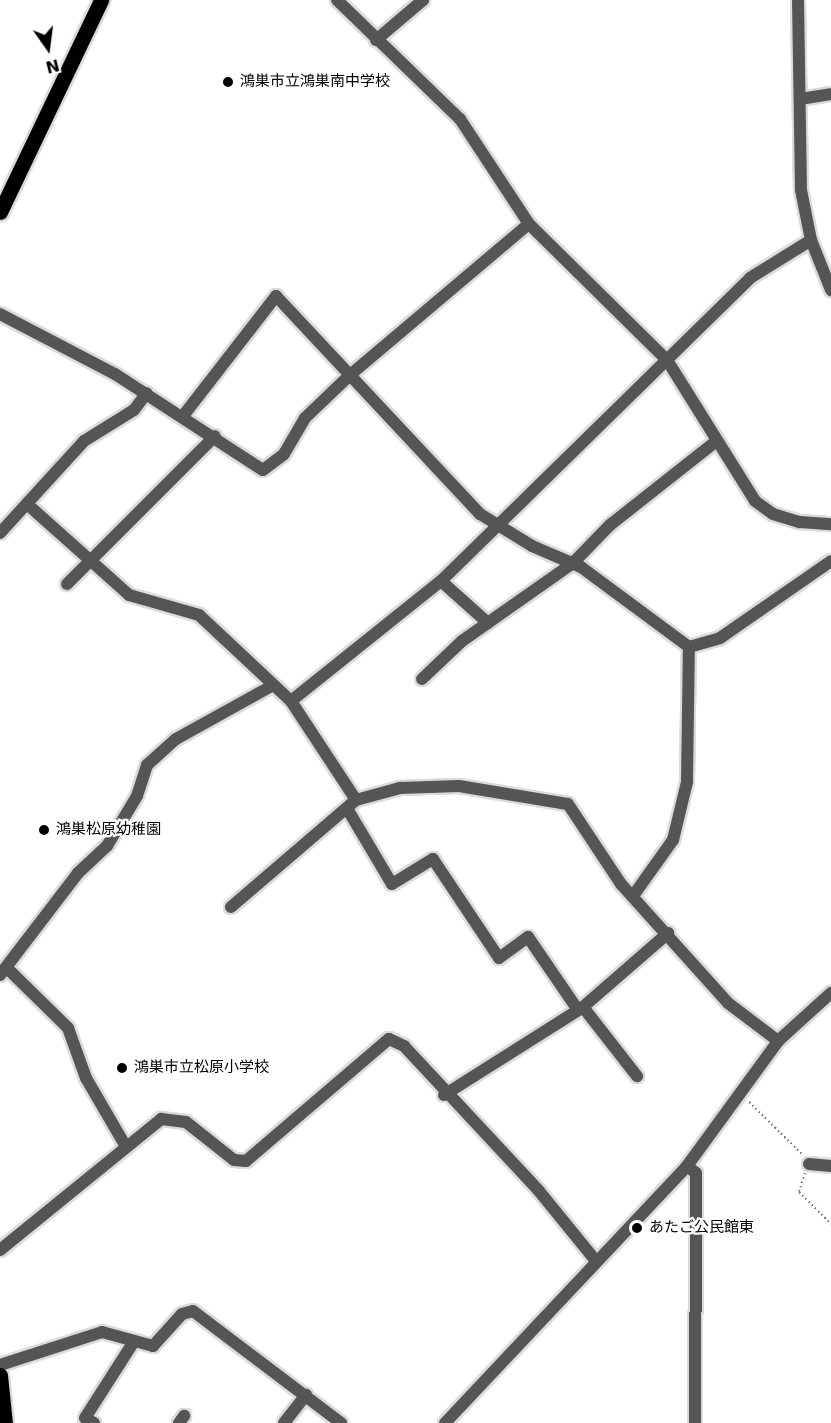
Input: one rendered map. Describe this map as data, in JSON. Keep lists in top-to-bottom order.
{
  "places": [
    "鴻巣市立鴻巣南中学校",
    "鴻巣松原幼稚園",
    "鴻巣市立松原小学校",
    "あたご公民館東"
  ],
  "north": "bottom"
}
